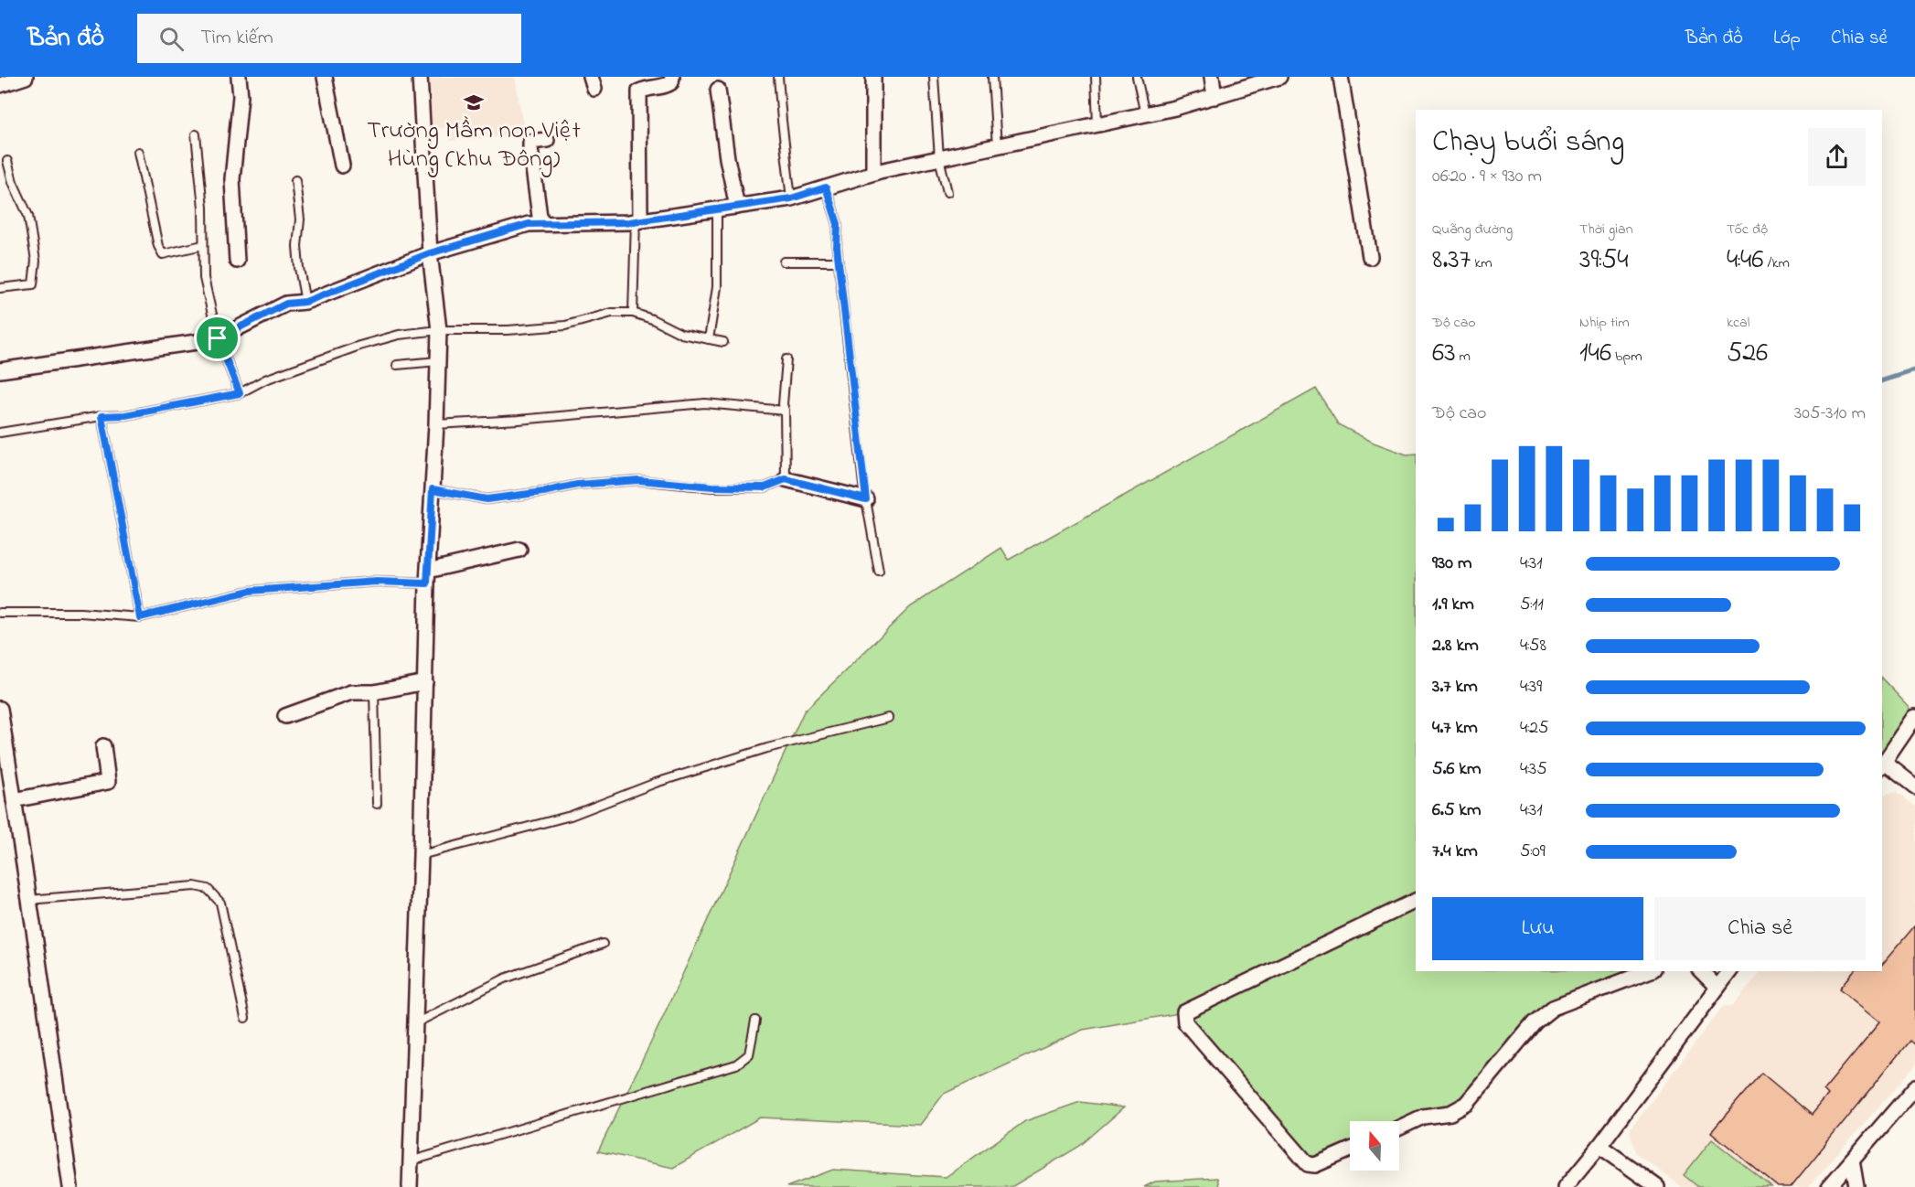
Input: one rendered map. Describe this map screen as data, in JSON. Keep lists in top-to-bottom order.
{
  "places": {
    "school or university": ["Trường Mầm non Việt Hùng (khu Đông)"]
  },
  "north": "top",
  "page": {
    "header": "Bản đồ",
    "search": "Tìm kiếm",
    "nav": ["Bản đồ", "Lớp", "Chia sẻ"],
    "heading": ["Chạy buổi sáng", "06:20 · 9 × 930 m"],
    "stats": [
      ["Quãng đường", "8.37 km"],
      ["Thời gian", "39:54"],
      ["Tốc độ", "4:46 /km"],
      ["Độ cao", "63 m"],
      ["Nhịp tim", "146 bpm"],
      ["kcal", "526"]
    ],
    "chart": ["Độ cao", "305–310 m"],
    "list": [
      {
        "name": "930 m",
        "note": "4:31"
      },
      {
        "name": "1.9 km",
        "note": "5:11"
      },
      {
        "name": "2.8 km",
        "note": "4:58"
      },
      {
        "name": "3.7 km",
        "note": "4:39"
      },
      {
        "name": "4.7 km",
        "note": "4:25"
      },
      {
        "name": "5.6 km",
        "note": "4:35"
      },
      {
        "name": "6.5 km",
        "note": "4:31"
      },
      {
        "name": "7.4 km",
        "note": "5:09"
      }
    ],
    "buttons": ["Lưu", "Chia sẻ"]
  }
}
